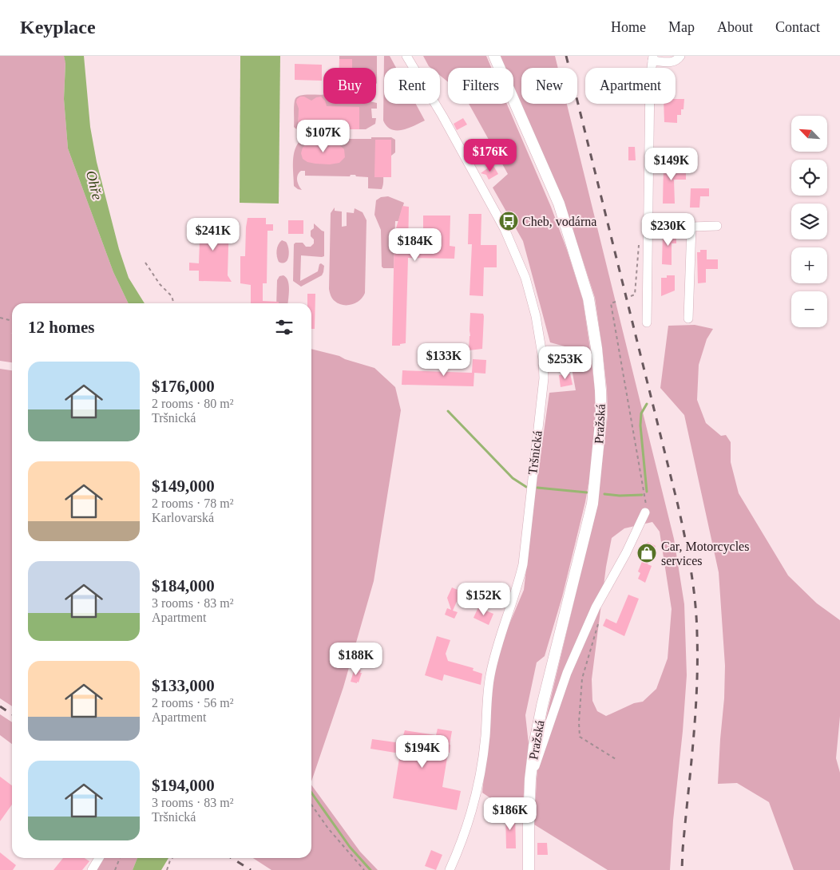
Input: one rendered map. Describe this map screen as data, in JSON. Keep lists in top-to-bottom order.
{
  "streets": {
    "main road": ["Pražská"],
    "street": ["Tršnická"]
  },
  "water": ["Ohře"],
  "places": {
    "bus stop": ["Cheb, vodárna"],
    "shop": ["Car, Motorcycles services"]
  },
  "north": "top left",
  "page": {
    "header": "Keyplace",
    "nav": [
      "Home",
      "Map",
      "About",
      "Contact"
    ],
    "chip": [
      "Buy",
      "Rent",
      "Filters",
      "New",
      "Apartment"
    ],
    "map_buttons": ["+", "−"],
    "price": [
      "$107K",
      "$176K",
      "$149K",
      "$230K",
      "$241K",
      "$184K",
      "$133K",
      "$253K",
      "$152K",
      "$188K",
      "$194K",
      "$186K"
    ],
    "heading": "12 homes",
    "list": [
      {
        "name": "$176,000",
        "note": "2 rooms · 80 m² · Tršnická"
      },
      {
        "name": "$149,000",
        "note": "2 rooms · 78 m² · Karlovarská"
      },
      {
        "name": "$184,000",
        "note": "3 rooms · 83 m² · Apartment"
      },
      {
        "name": "$133,000",
        "note": "2 rooms · 56 m² · Apartment"
      },
      {
        "name": "$194,000",
        "note": "3 rooms · 83 m² · Tršnická"
      }
    ]
  }
}
